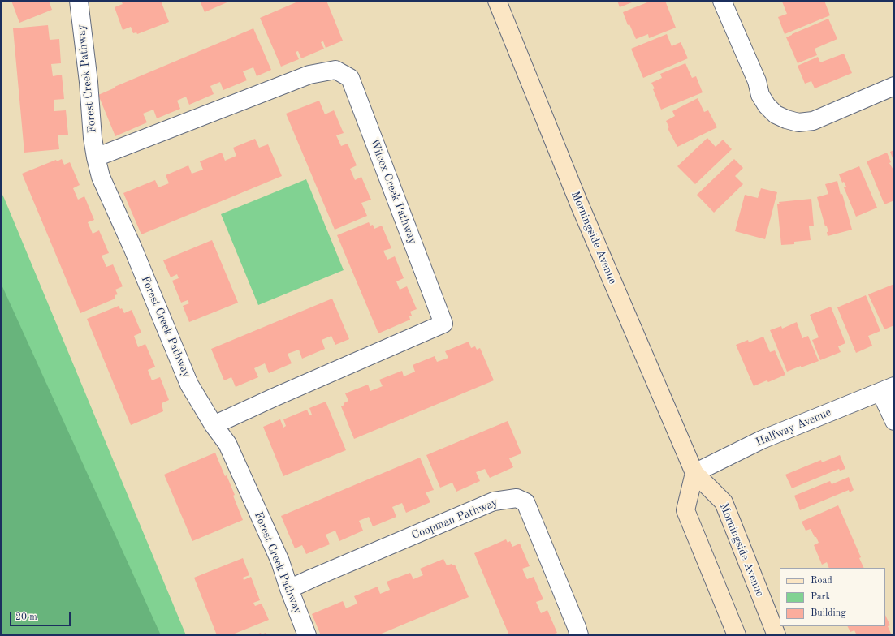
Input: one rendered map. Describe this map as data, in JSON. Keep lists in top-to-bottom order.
{
  "streets": {
    "main road": ["Morningside Avenue"],
    "street": [
      "Forest Creek Pathway",
      "Wilcox Creek Pathway",
      "Halfway Avenue",
      "Coopman Pathway"
    ]
  },
  "crossings": [
    ["Forest Creek Pathway", "Wilcox Creek Pathway"],
    ["Forest Creek Pathway", "Coopman Pathway"],
    ["Morningside Avenue", "Halfway Avenue"]
  ],
  "legend": ["Road", "Park", "Building"],
  "scale_bar": "20 m"
}
